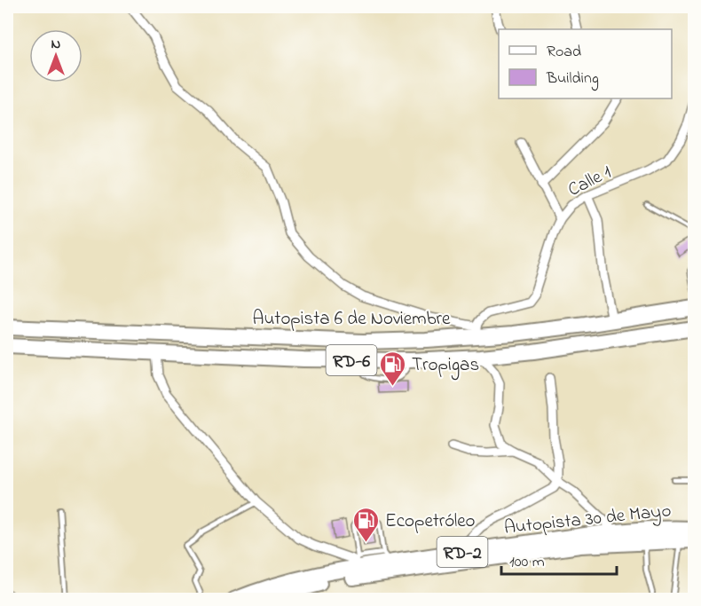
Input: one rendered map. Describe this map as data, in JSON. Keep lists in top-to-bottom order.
{
  "streets": {
    "highway": [
      "Autopista 6 de Noviembre",
      "RD-6",
      "Autopista 30 de Mayo",
      "RD-2"
    ],
    "street": ["Calle 1"]
  },
  "crossings": [
    ["Calle 1", "Autopista 6 de Noviembre"]
  ],
  "places": {
    "fuel station": ["Tropigas", "Ecopetróleo"]
  },
  "legend": ["Road", "Building"],
  "scale_bar": "100 m",
  "north": "top"
}
